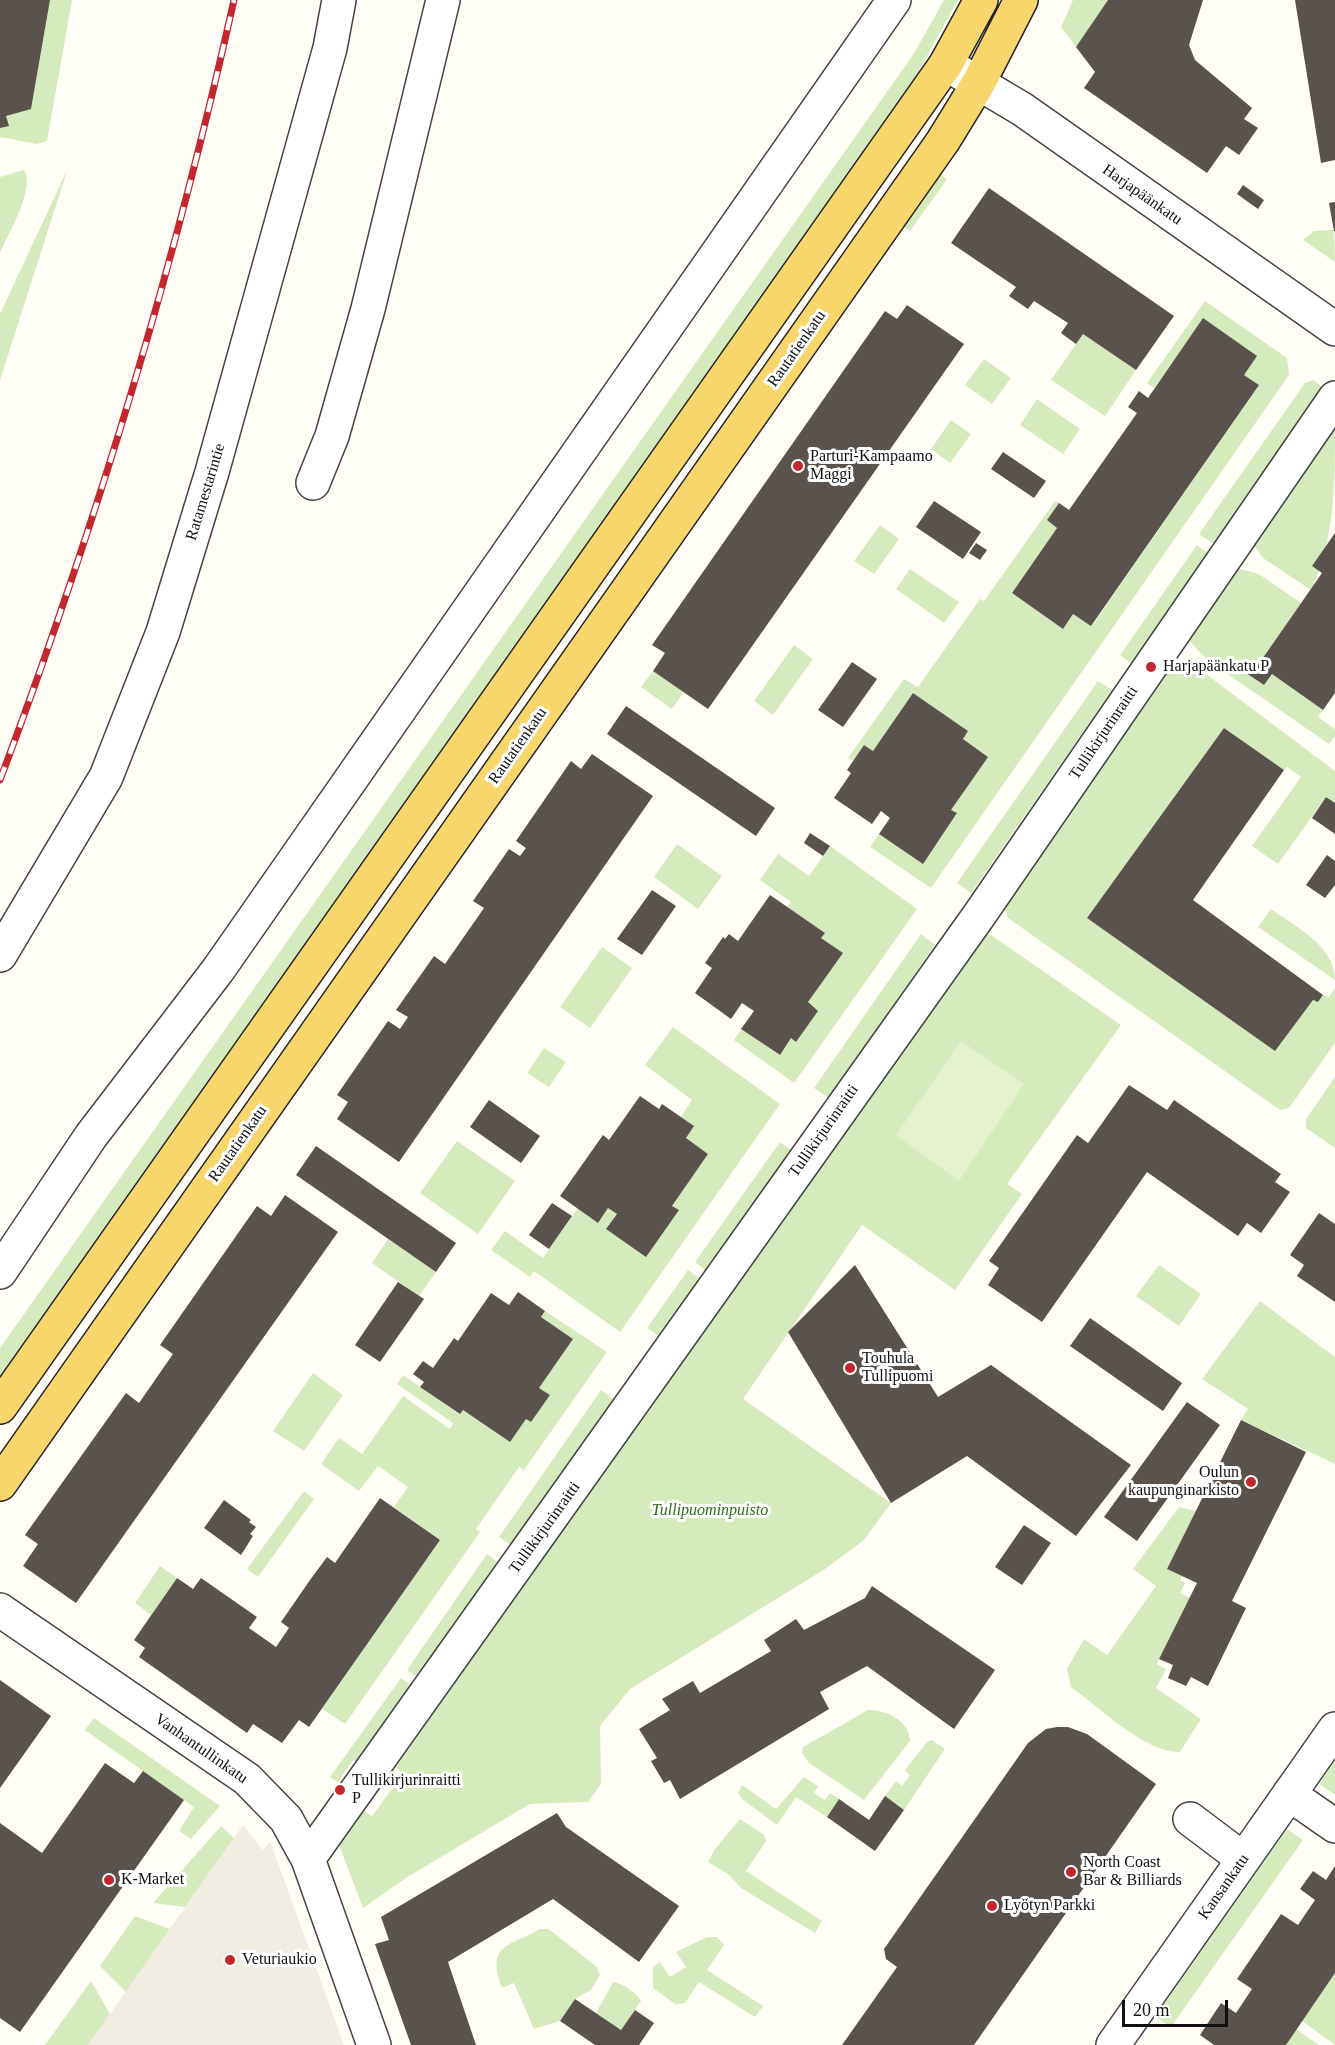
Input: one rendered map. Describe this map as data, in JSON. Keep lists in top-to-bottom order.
{
  "streets": {
    "main road": ["Rautatienkatu"],
    "street": [
      "Harjapäänkatu",
      "Ratamestarintie",
      "Tullikirjurinraitti",
      "Vanhantullinkatu",
      "Kansankatu"
    ]
  },
  "crossings": [
    ["Harjapäänkatu", "Rautatienkatu"],
    ["Tullikirjurinraitti", "Vanhantullinkatu"]
  ],
  "parks": ["Tullipuominpuisto"],
  "places": [
    "Parturi-Kampaamo Maggi",
    "Harjapäänkatu P",
    "Touhula Tullipuomi",
    "Oulun kaupunginarkisto",
    "Tullikirjurinraitti P",
    "North Coast Bar & Billiards",
    "K-Market",
    "Lyötyn Parkki",
    "Veturiaukio"
  ],
  "scale_bar": "20 m"
}
